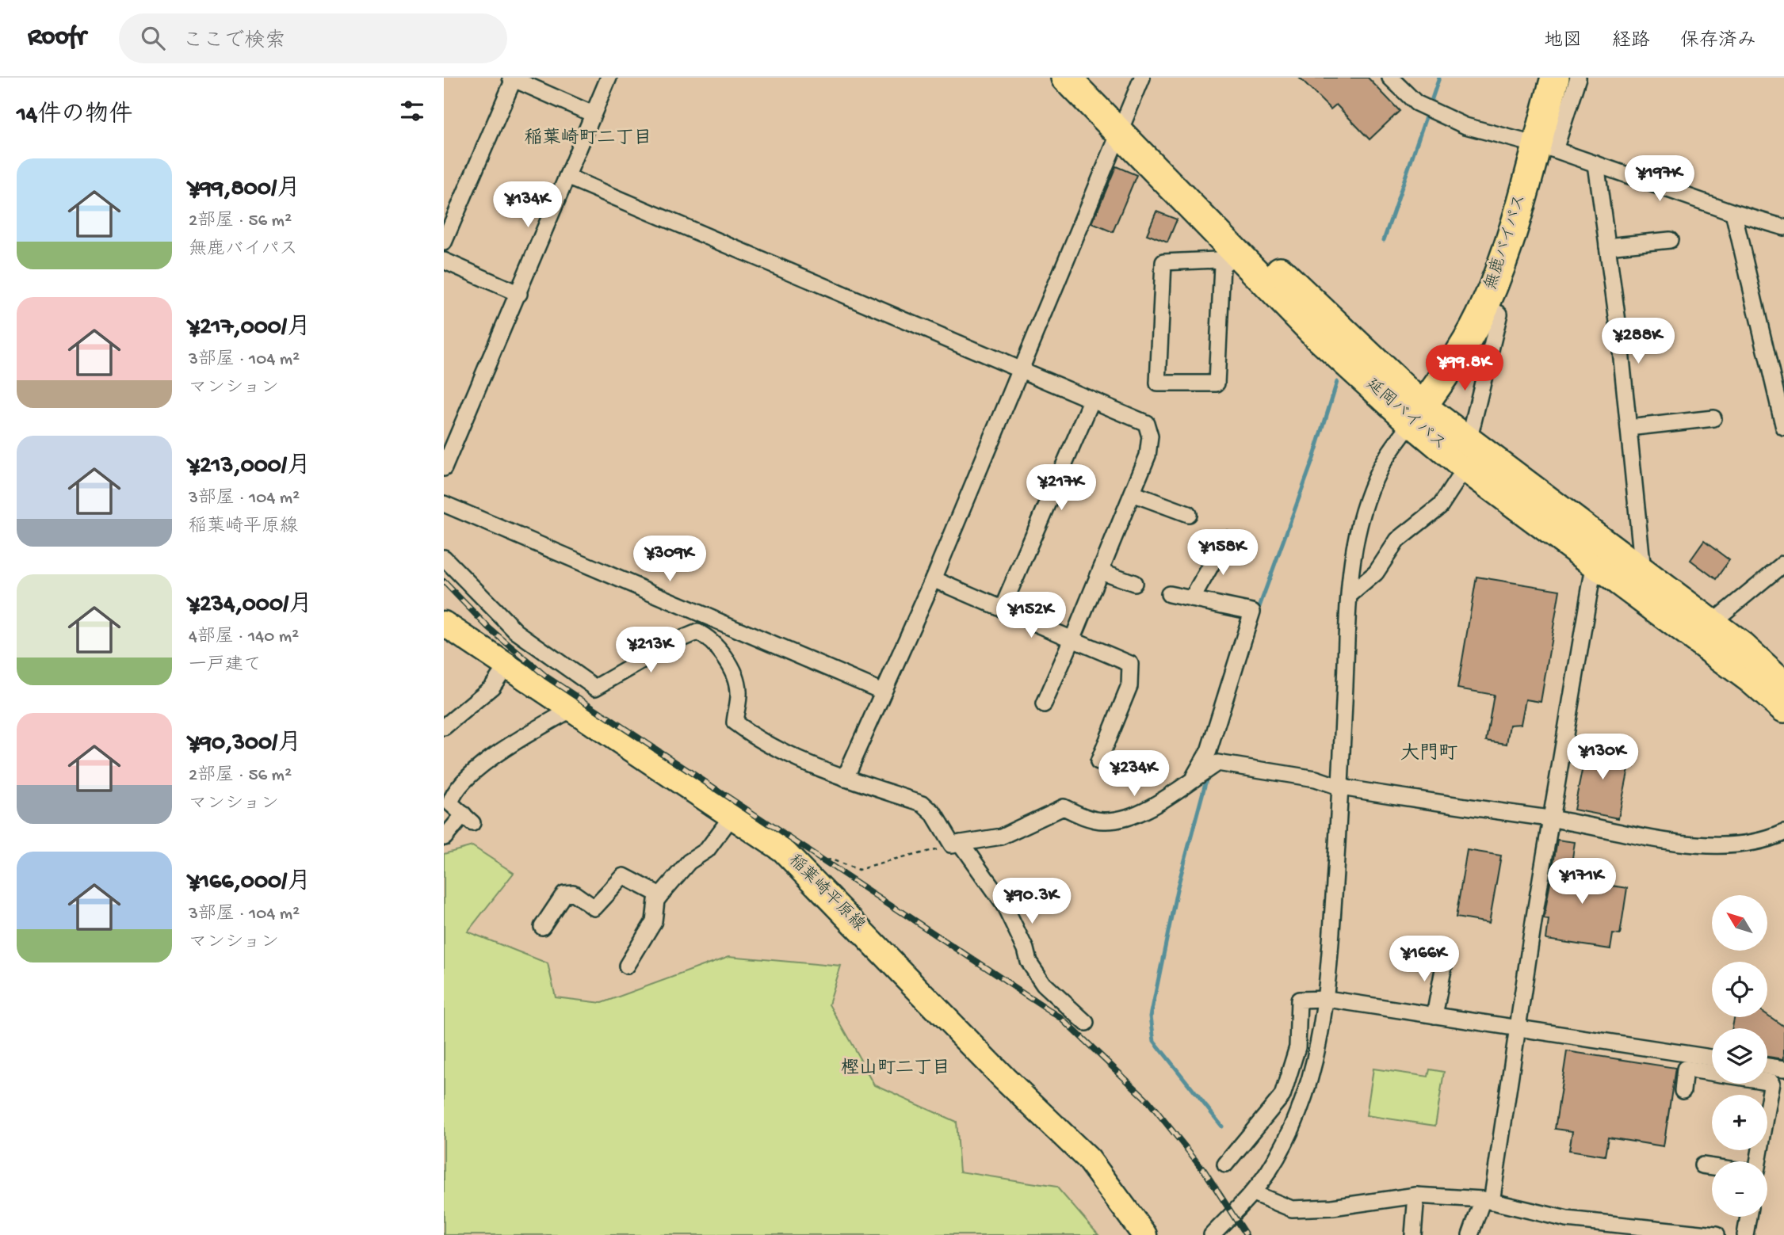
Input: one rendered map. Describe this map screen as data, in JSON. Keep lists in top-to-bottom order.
{
  "streets": {
    "highway": ["無鹿バイパス", "延岡バイパス"],
    "main road": ["稲葉崎平原線"]
  },
  "crossings": [
    ["無鹿バイパス", "延岡バイパス"]
  ],
  "districts": ["稲葉崎町二丁目", "大門町", "樫山町二丁目"],
  "north": "top left",
  "page": {
    "header": "Roofr",
    "search": "ここで検索",
    "nav": ["地図", "経路", "保存済み"],
    "heading": "14件の物件",
    "list": [
      {
        "name": "¥99,800/月",
        "note": "2部屋 · 56 m² · 無鹿バイパス"
      },
      {
        "name": "¥217,000/月",
        "note": "3部屋 · 104 m² · マンション"
      },
      {
        "name": "¥213,000/月",
        "note": "3部屋 · 104 m² · 稲葉崎平原線"
      },
      {
        "name": "¥234,000/月",
        "note": "4部屋 · 140 m² · 一戸建て"
      },
      {
        "name": "¥90,300/月",
        "note": "2部屋 · 56 m² · マンション"
      },
      {
        "name": "¥166,000/月",
        "note": "3部屋 · 104 m² · マンション"
      }
    ],
    "price": [
      "¥197K",
      "¥134K",
      "¥288K",
      "¥99.8K",
      "¥217K",
      "¥158K",
      "¥309K",
      "¥152K",
      "¥213K",
      "¥130K",
      "¥234K",
      "¥171K",
      "¥90.3K",
      "¥166K"
    ],
    "map_buttons": ["+", "−"]
  }
}
